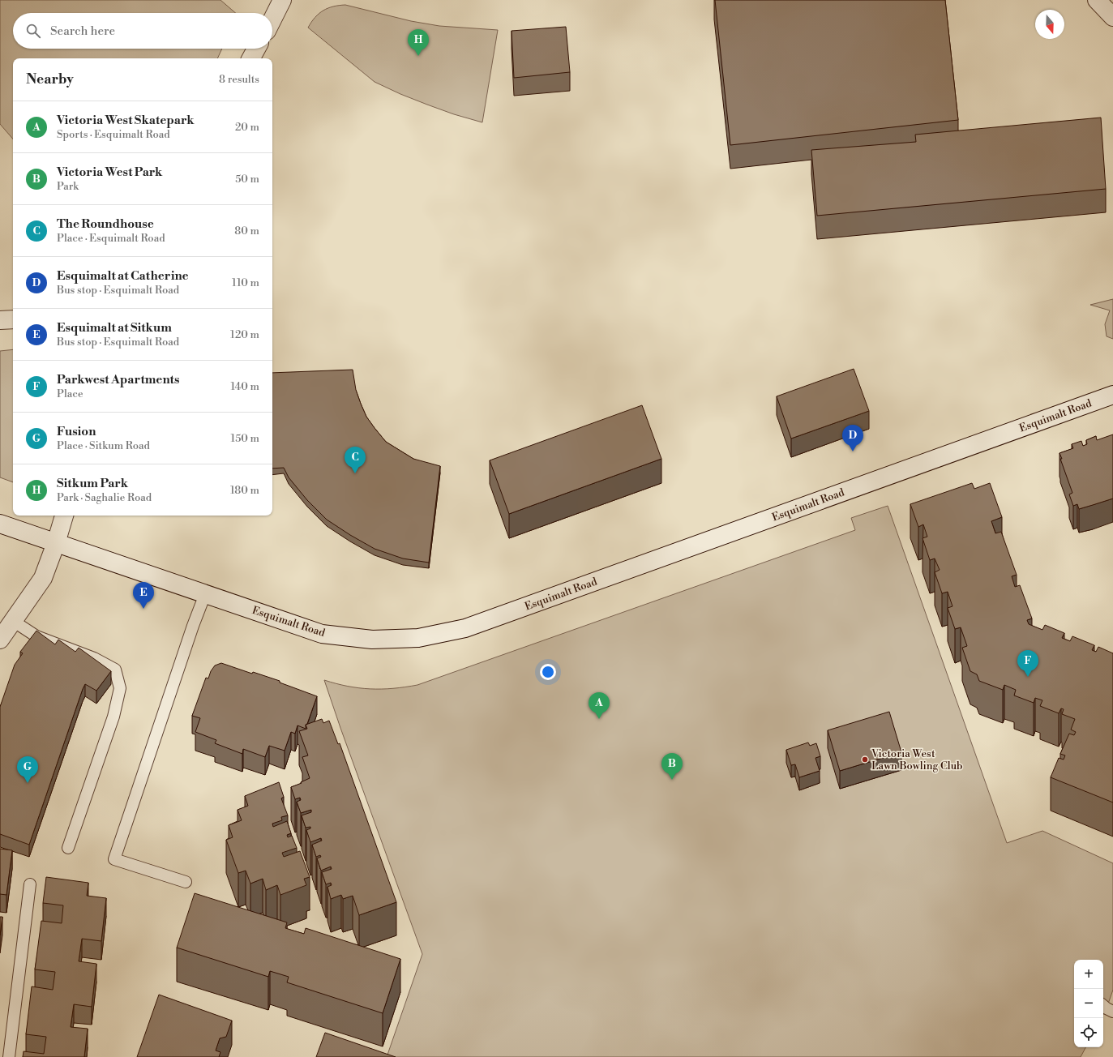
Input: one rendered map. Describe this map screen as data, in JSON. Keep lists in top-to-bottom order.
{
  "streets": {
    "main road": ["Esquimalt Road"]
  },
  "places": ["Victoria West Lawn Bowling Club"],
  "north": "bottom",
  "page": {
    "search": "Search here",
    "pins": [
      "H",
      "D",
      "C",
      "E",
      "F",
      "A",
      "B",
      "G"
    ],
    "heading": ["Nearby", "8 results"],
    "list": [
      {
        "mark": "A",
        "name": "Victoria West Skatepark",
        "note": "Sports · Esquimalt Road",
        "value": "20 m"
      },
      {
        "mark": "B",
        "name": "Victoria West Park",
        "note": "Park",
        "value": "50 m"
      },
      {
        "mark": "C",
        "name": "The Roundhouse",
        "note": "Place · Esquimalt Road",
        "value": "80 m"
      },
      {
        "mark": "D",
        "name": "Esquimalt at Catherine",
        "note": "Bus stop · Esquimalt Road",
        "value": "110 m"
      },
      {
        "mark": "E",
        "name": "Esquimalt at Sitkum",
        "note": "Bus stop · Esquimalt Road",
        "value": "120 m"
      },
      {
        "mark": "F",
        "name": "Parkwest Apartments",
        "note": "Place",
        "value": "140 m"
      },
      {
        "mark": "G",
        "name": "Fusion",
        "note": "Place · Sitkum Road",
        "value": "150 m"
      },
      {
        "mark": "H",
        "name": "Sitkum Park",
        "note": "Park · Saghalie Road",
        "value": "180 m"
      }
    ],
    "map_buttons": ["+", "−"]
  }
}
